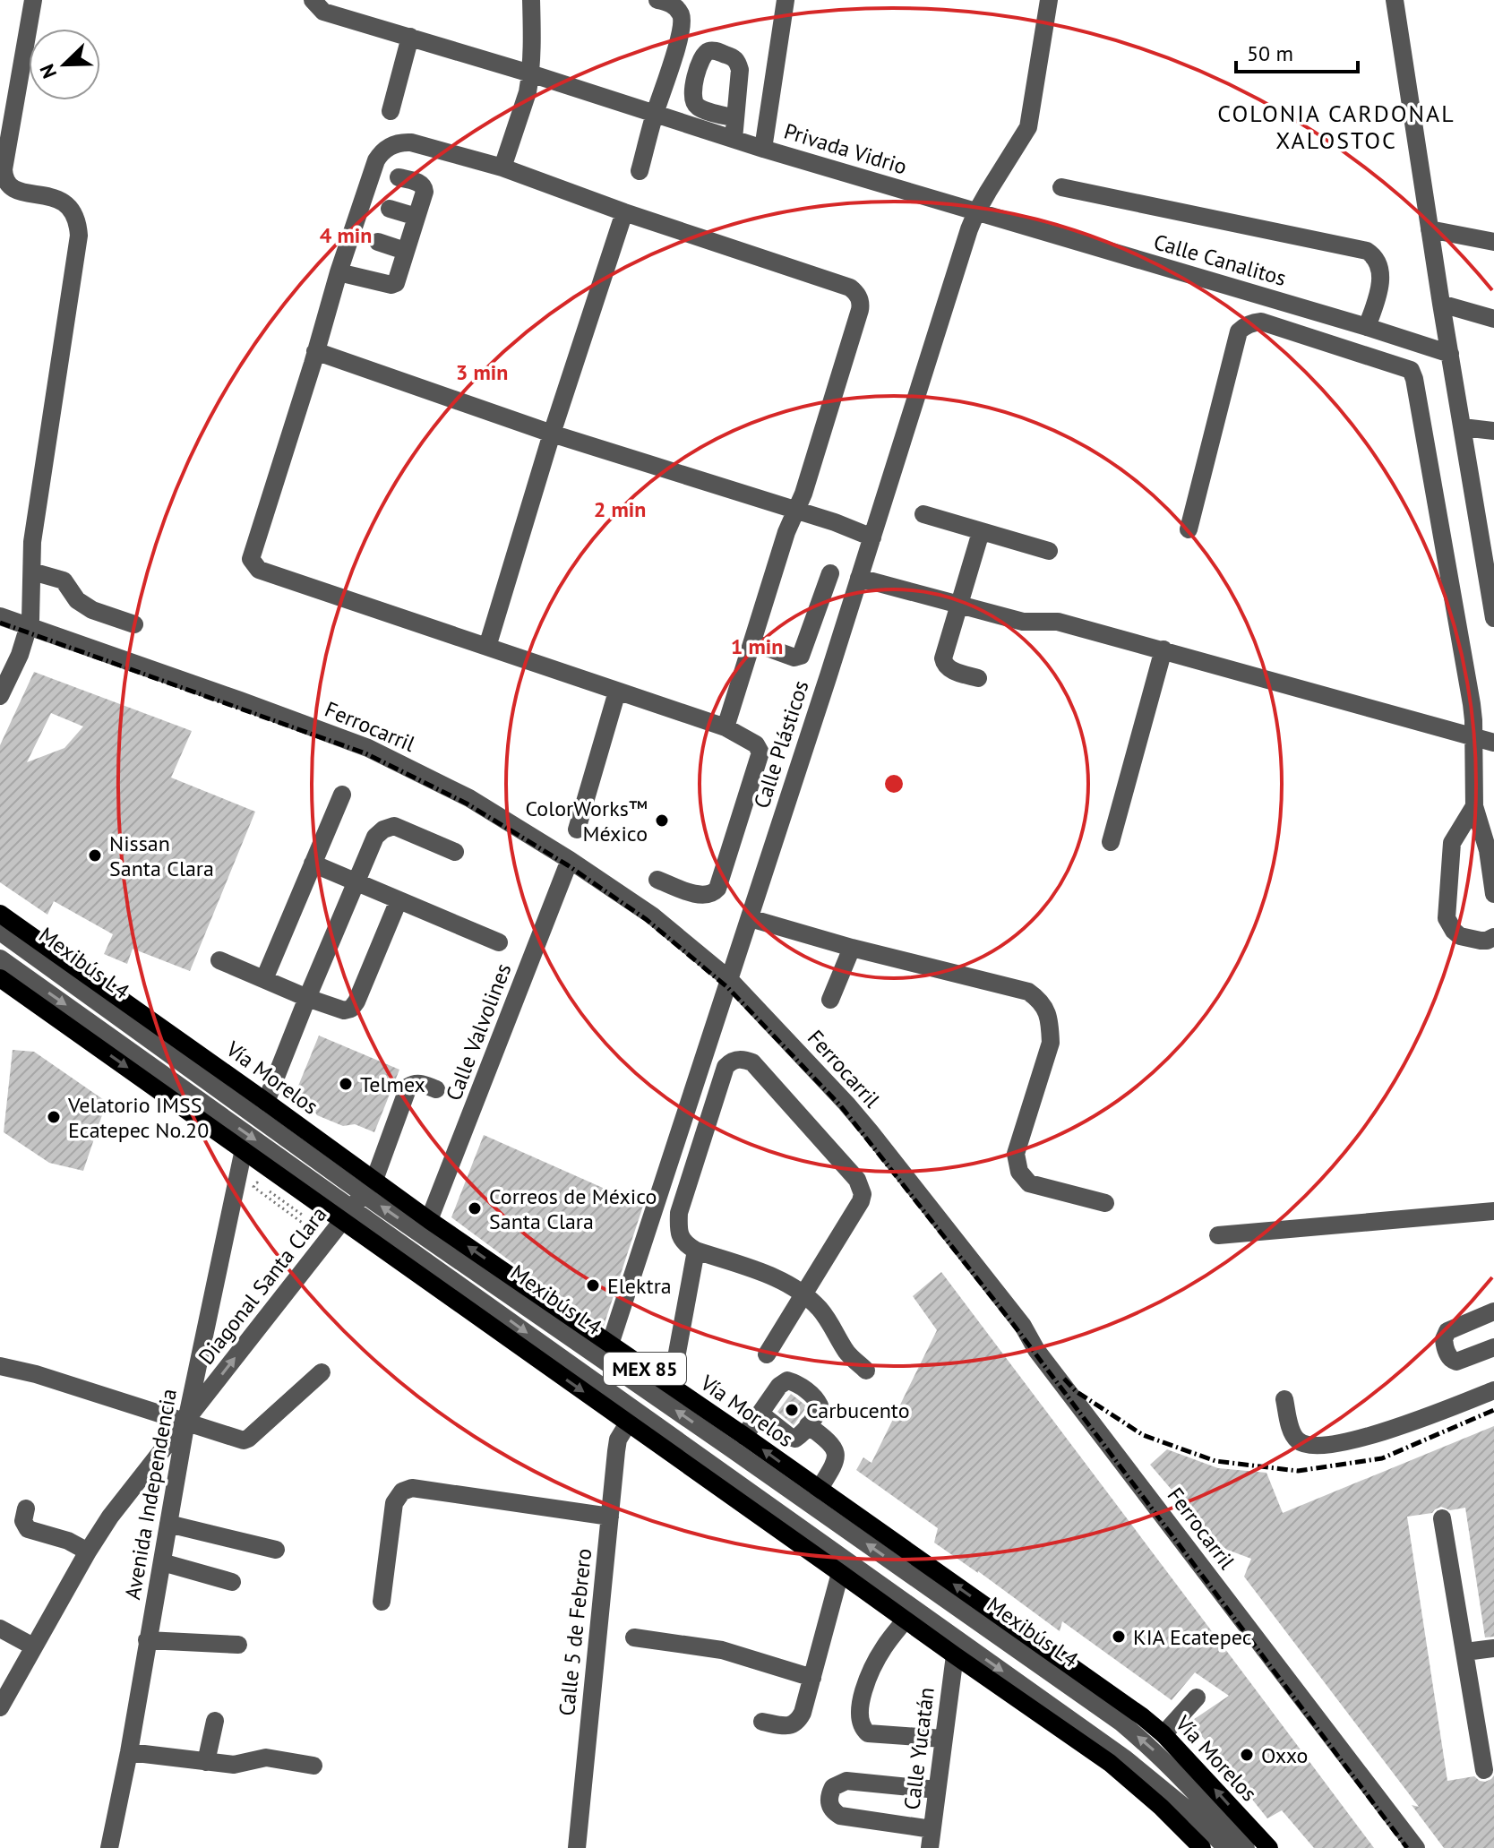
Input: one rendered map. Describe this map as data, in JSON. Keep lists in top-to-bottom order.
{
  "streets": {
    "main road": ["Vía Morelos", "MEX 85"],
    "street": [
      "Privada Vidrio",
      "Calle Canalitos",
      "Ferrocarril",
      "Calle Plásticos",
      "Mexibús L4",
      "Calle Valvolines",
      "Diagonal Santa Clara",
      "Avenida Independencia",
      "Calle 5 de Febrero",
      "Calle Yucatán"
    ]
  },
  "crossings": [
    ["Privada Vidrio", "Calle Canalitos"],
    ["Privada Vidrio", "Calle Plásticos"],
    ["Calle Canalitos", "Calle Plásticos"],
    ["Ferrocarril", "Calle Plásticos"],
    ["Ferrocarril", "Calle Valvolines"],
    ["Calle Plásticos", "Vía Morelos"],
    ["Mexibús L4", "Vía Morelos"],
    ["Mexibús L4", "Diagonal Santa Clara"],
    ["Calle Valvolines", "Vía Morelos"],
    ["Vía Morelos", "Diagonal Santa Clara"],
    ["Vía Morelos", "Avenida Independencia"],
    ["Vía Morelos", "Calle 5 de Febrero"],
    ["Vía Morelos", "Calle Yucatán"],
    ["Diagonal Santa Clara", "Avenida Independencia"]
  ],
  "districts": ["COLONIA CARDONAL XALOSTOC"],
  "places": [
    "ColorWorks™ México",
    "Nissan Santa Clara",
    "Telmex",
    "Velatorio IMSS Ecatepec No.20",
    "Correos de México Santa Clara",
    "Elektra",
    "Carbucento",
    "KIA Ecatepec",
    "Oxxo"
  ],
  "scale_bar": "50 m",
  "north": "bottom left",
  "rings": [
    "4 min",
    "3 min",
    "2 min",
    "1 min"
  ]
}
